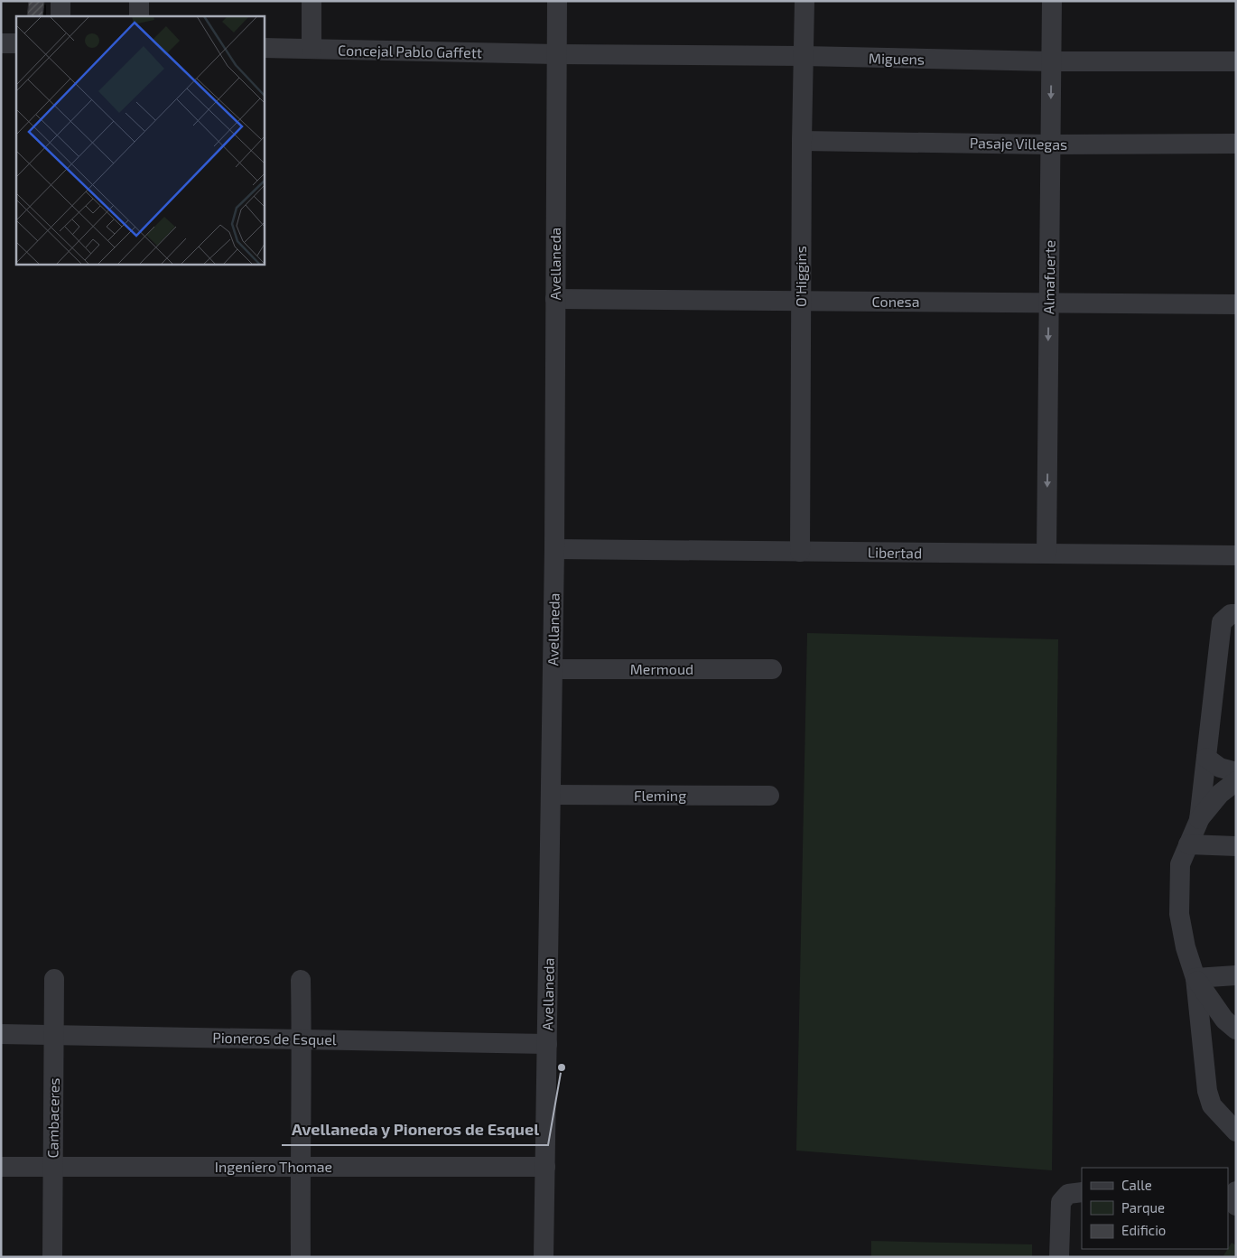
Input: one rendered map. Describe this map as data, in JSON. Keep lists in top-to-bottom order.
{
  "streets": {
    "street": [
      "Concejal Pablo Gaffett",
      "Miguens",
      "Pasaje Villegas",
      "Avellaneda",
      "O'Higgins",
      "Almafuerte",
      "Conesa",
      "Libertad",
      "Mermoud",
      "Fleming",
      "Pioneros de Esquel",
      "Cambaceres",
      "Ingeniero Thomae"
    ]
  },
  "crossings": [
    ["Concejal Pablo Gaffett", "Miguens"],
    ["Concejal Pablo Gaffett", "Avellaneda"],
    ["Miguens", "Avellaneda"],
    ["Miguens", "O'Higgins"],
    ["Miguens", "Almafuerte"],
    ["Pasaje Villegas", "O'Higgins"],
    ["Pasaje Villegas", "Almafuerte"],
    ["Avellaneda", "Conesa"],
    ["Avellaneda", "Libertad"],
    ["Avellaneda", "Mermoud"],
    ["Avellaneda", "Fleming"],
    ["Avellaneda", "Pioneros de Esquel"],
    ["Avellaneda", "Ingeniero Thomae"],
    ["O'Higgins", "Conesa"],
    ["O'Higgins", "Libertad"],
    ["Almafuerte", "Conesa"],
    ["Almafuerte", "Libertad"],
    ["Pioneros de Esquel", "Cambaceres"],
    ["Cambaceres", "Ingeniero Thomae"]
  ],
  "one_way": ["Almafuerte"],
  "places": ["Avellaneda y Pioneros de Esquel"],
  "legend": ["Calle", "Parque", "Edificio"]
}
